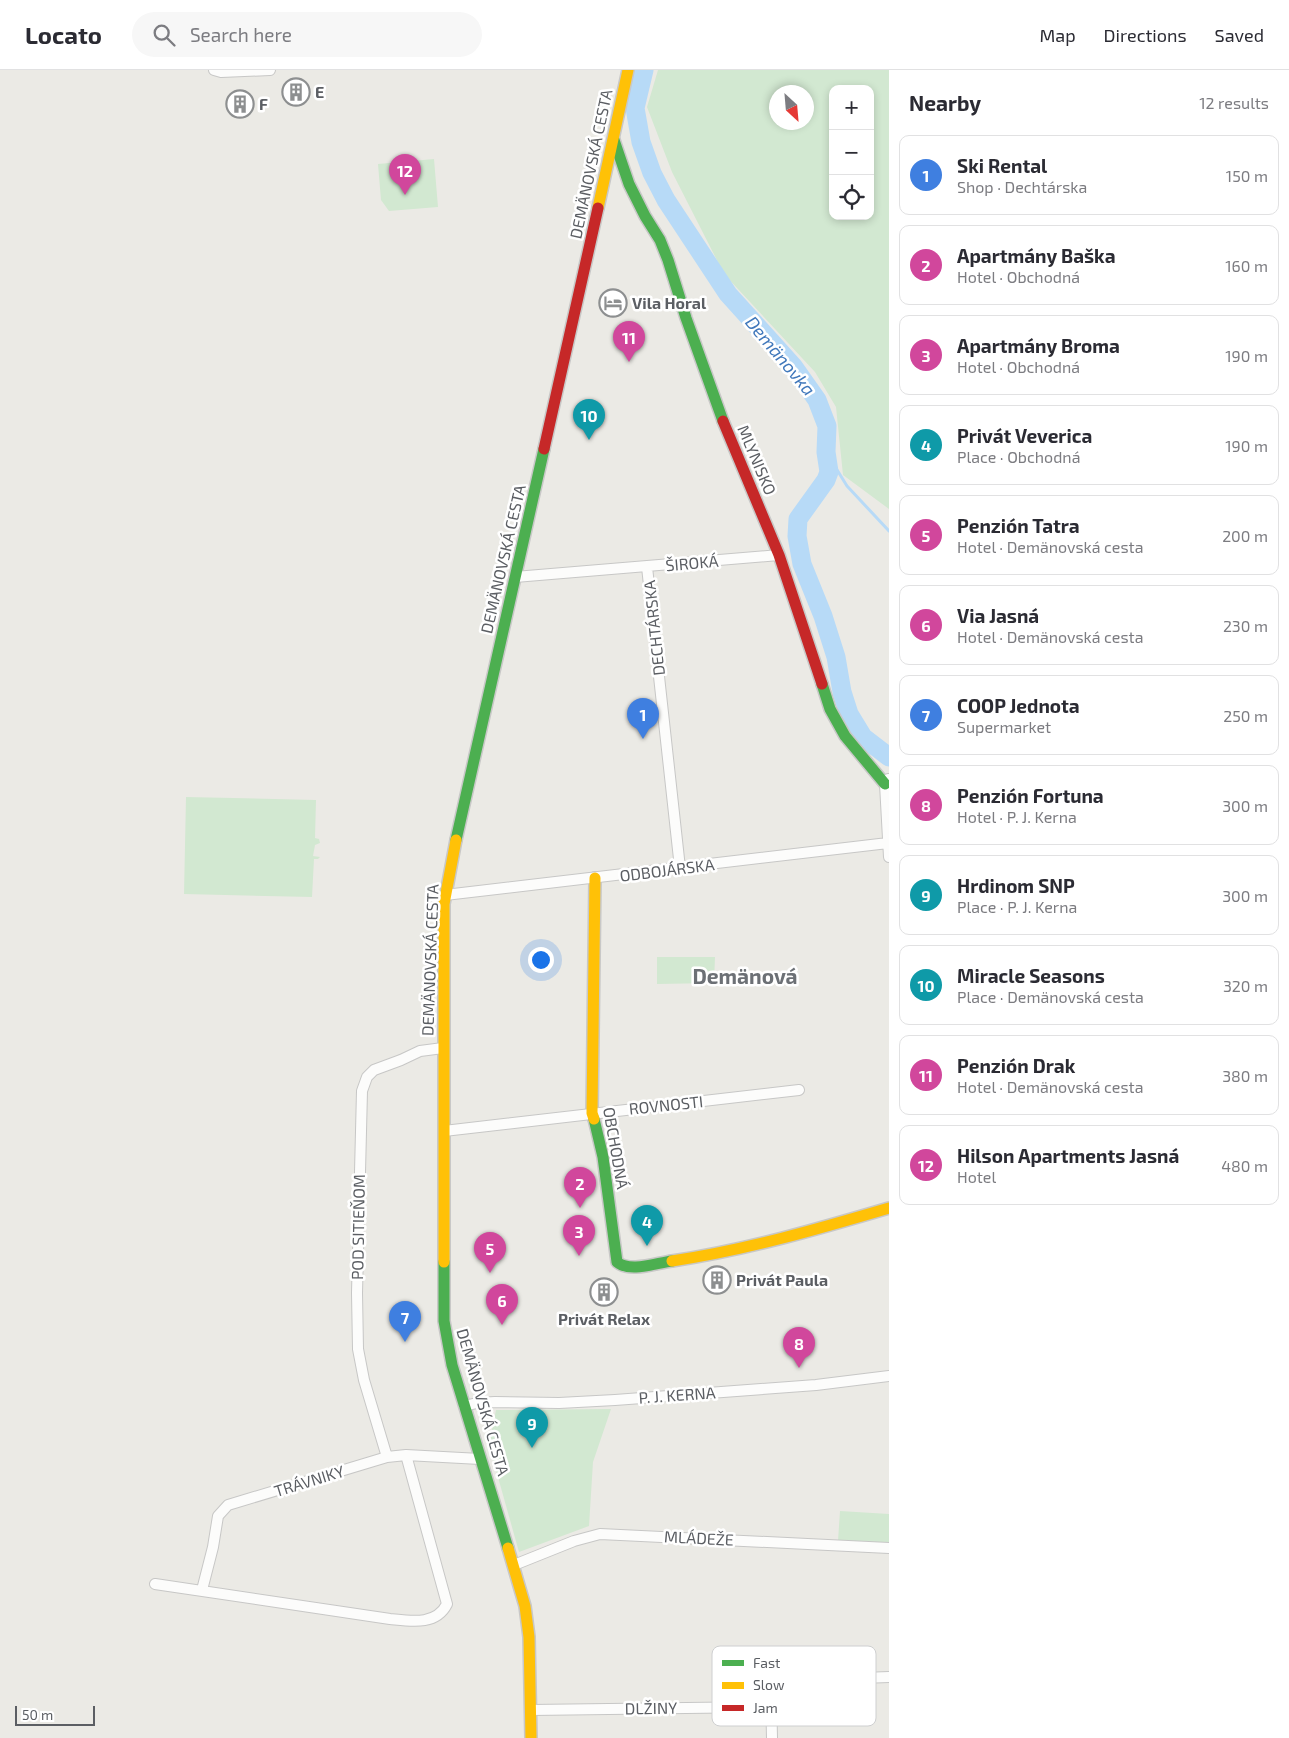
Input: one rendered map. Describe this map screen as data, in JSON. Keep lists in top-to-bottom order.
{
  "streets": {
    "main road": ["DEMÄNOVSKÁ CESTA", "MLYNISKO", "OBCHODNÁ"],
    "street": [
      "ŠIROKÁ",
      "DECHTÁRSKA",
      "ODBOJÁRSKA",
      "ROVNOSTI",
      "POD SITIEŇOM",
      "P. J. KERNA",
      "TRÁVNIKY",
      "MLÁDEŽE",
      "DLŽINY"
    ]
  },
  "crossings": [
    ["DEMÄNOVSKÁ CESTA", "MLYNISKO"],
    ["DEMÄNOVSKÁ CESTA", "ŠIROKÁ"],
    ["DEMÄNOVSKÁ CESTA", "ODBOJÁRSKA"],
    ["DEMÄNOVSKÁ CESTA", "ROVNOSTI"],
    ["DEMÄNOVSKÁ CESTA", "POD SITIEŇOM"],
    ["DEMÄNOVSKÁ CESTA", "P. J. KERNA"],
    ["DEMÄNOVSKÁ CESTA", "TRÁVNIKY"],
    ["DEMÄNOVSKÁ CESTA", "MLÁDEŽE"],
    ["DEMÄNOVSKÁ CESTA", "DLŽINY"],
    ["MLYNISKO", "ŠIROKÁ"],
    ["ŠIROKÁ", "DECHTÁRSKA"],
    ["DECHTÁRSKA", "ODBOJÁRSKA"],
    ["ODBOJÁRSKA", "OBCHODNÁ"],
    ["ROVNOSTI", "OBCHODNÁ"],
    ["POD SITIEŇOM", "TRÁVNIKY"]
  ],
  "districts": ["Demänová"],
  "water": ["Demänovka"],
  "places": {
    "building": [
      "E",
      "F",
      "Privát Paula",
      "Privát Relax"
    ],
    "hotel": ["Vila Horal"]
  },
  "legend": ["Fast", "Slow", "Jam"],
  "scale_bar": "50 m",
  "north": "bottom right",
  "page": {
    "header": "Locato",
    "search": "Search here",
    "nav": ["Map", "Directions", "Saved"],
    "heading": ["Nearby", "12 results"],
    "map_buttons": ["+", "−"],
    "list": [
      {
        "mark": "1",
        "name": "Ski Rental",
        "note": "Shop · Dechtárska",
        "value": "150 m"
      },
      {
        "mark": "2",
        "name": "Apartmány Baška",
        "note": "Hotel · Obchodná",
        "value": "160 m"
      },
      {
        "mark": "3",
        "name": "Apartmány Broma",
        "note": "Hotel · Obchodná",
        "value": "190 m"
      },
      {
        "mark": "4",
        "name": "Privát Veverica",
        "note": "Place · Obchodná",
        "value": "190 m"
      },
      {
        "mark": "5",
        "name": "Penzión Tatra",
        "note": "Hotel · Demänovská cesta",
        "value": "200 m"
      },
      {
        "mark": "6",
        "name": "Via Jasná",
        "note": "Hotel · Demänovská cesta",
        "value": "230 m"
      },
      {
        "mark": "7",
        "name": "COOP Jednota",
        "note": "Supermarket",
        "value": "250 m"
      },
      {
        "mark": "8",
        "name": "Penzión Fortuna",
        "note": "Hotel · P. J. Kerna",
        "value": "300 m"
      },
      {
        "mark": "9",
        "name": "Hrdinom SNP",
        "note": "Place · P. J. Kerna",
        "value": "300 m"
      },
      {
        "mark": "10",
        "name": "Miracle Seasons",
        "note": "Place · Demänovská cesta",
        "value": "320 m"
      },
      {
        "mark": "11",
        "name": "Penzión Drak",
        "note": "Hotel · Demänovská cesta",
        "value": "380 m"
      },
      {
        "mark": "12",
        "name": "Hilson Apartments Jasná",
        "note": "Hotel",
        "value": "480 m"
      }
    ],
    "pins": [
      "12",
      "11",
      "10",
      "1",
      "2",
      "4",
      "3",
      "5",
      "6",
      "7",
      "8",
      "9"
    ],
    "scale": "50 m"
  }
}
